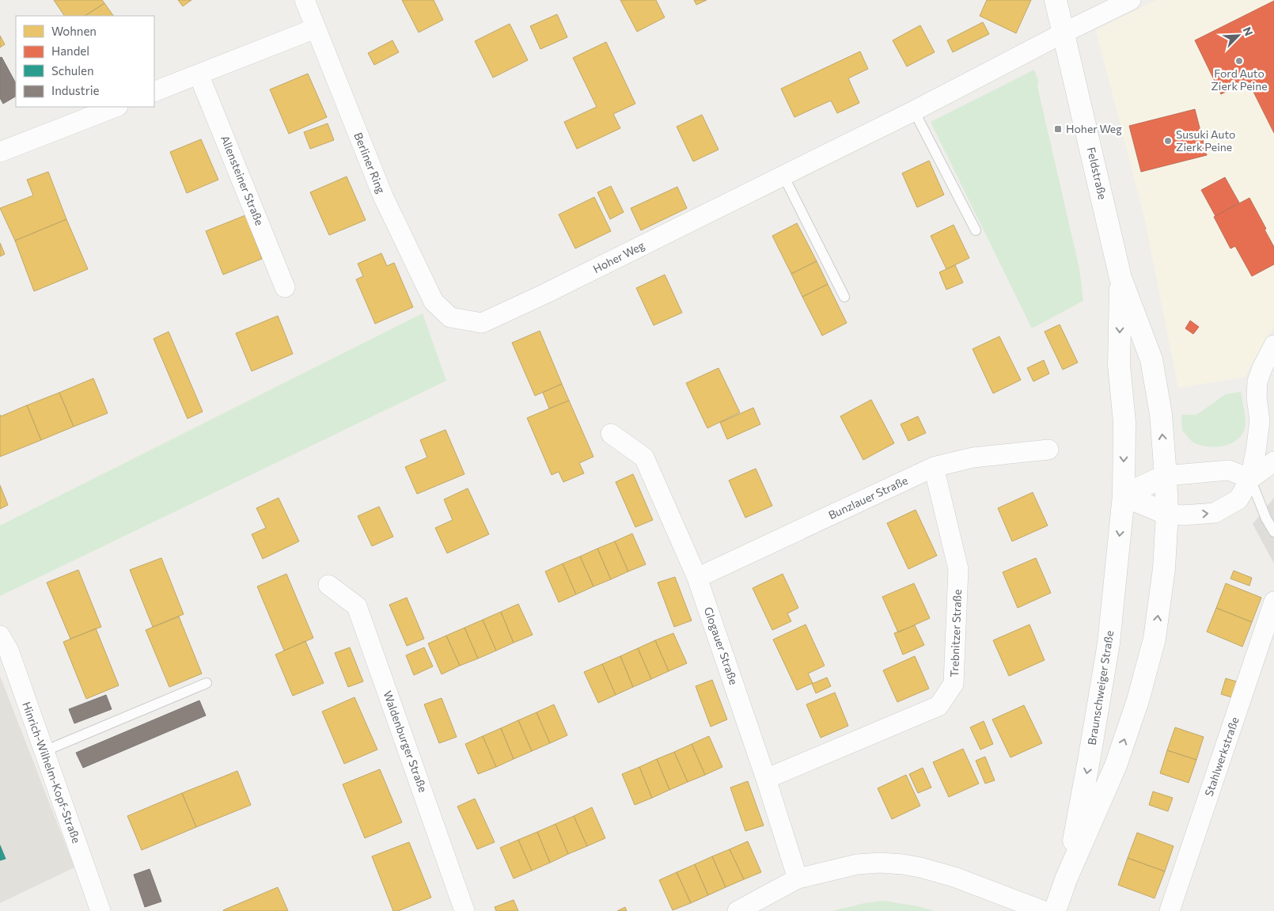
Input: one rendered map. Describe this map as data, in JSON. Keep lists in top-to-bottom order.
{
  "streets": {
    "street": [
      "Berliner Ring",
      "Feldstraße",
      "Allensteiner Straße",
      "Hoher Weg",
      "Bunzlauer Straße",
      "Trebnitzer Straße",
      "Glogauer Straße",
      "Braunschweiger Straße",
      "Waldenburger Straße",
      "Stahlwerkstraße",
      "Hinrich-Wilhelm-Kopf-Straße"
    ]
  },
  "crossings": [
    ["Berliner Ring", "Hoher Weg"],
    ["Feldstraße", "Hoher Weg"],
    ["Feldstraße", "Braunschweiger Straße"],
    ["Bunzlauer Straße", "Trebnitzer Straße"],
    ["Bunzlauer Straße", "Glogauer Straße"],
    ["Trebnitzer Straße", "Glogauer Straße"]
  ],
  "places": {
    "other": ["Ford Auto Zierk Peine", "Susuki Auto Zierk Peine"],
    "transit": ["Hoher Weg"]
  },
  "legend": [
    "Wohnen",
    "Handel",
    "Schulen",
    "Industrie"
  ],
  "north": "top right"
}
